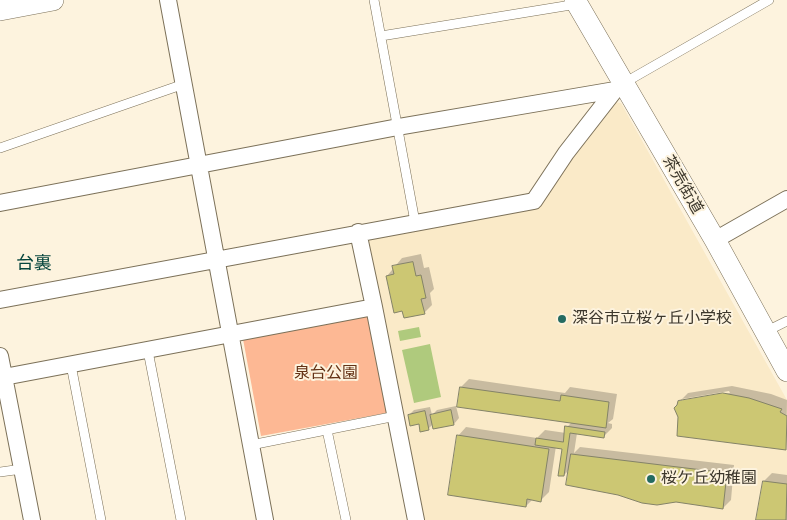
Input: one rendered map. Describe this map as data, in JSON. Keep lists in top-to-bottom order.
{
  "streets": {
    "street": ["茶売街道"]
  },
  "districts": ["台裏"],
  "parks": ["泉台公園"],
  "places": ["深谷市立桜ヶ丘小学校", "桜ケ丘幼稚園"]
}
